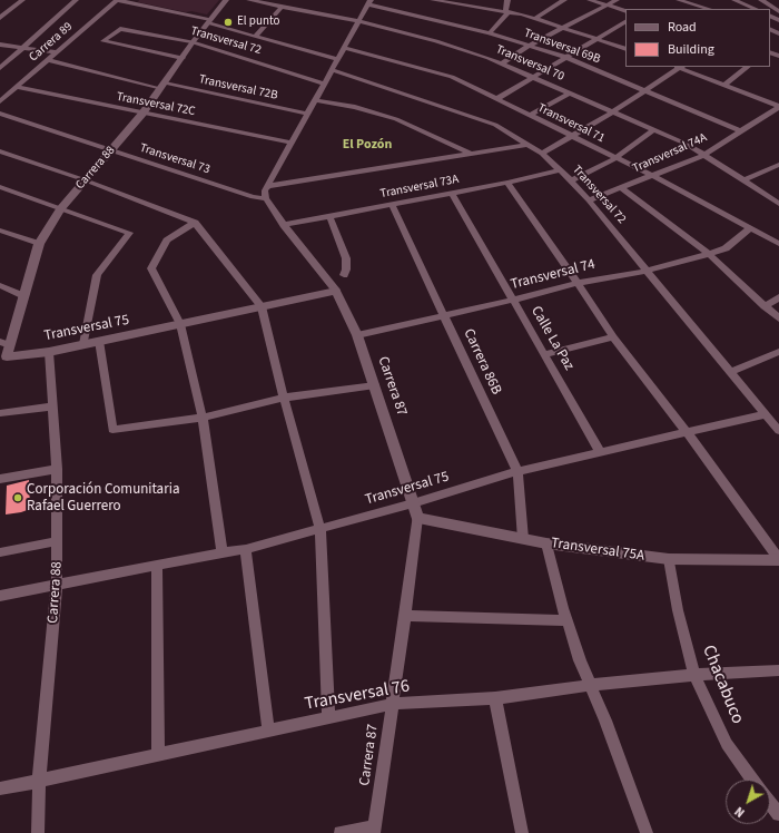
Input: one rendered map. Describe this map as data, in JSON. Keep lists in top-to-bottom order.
{
  "streets": {
    "street": [
      "Transversal 72",
      "Carrera 89",
      "Transversal 69B",
      "Transversal 70",
      "Transversal 72B",
      "Transversal 72C",
      "Transversal 71",
      "Transversal 74A",
      "Transversal 73",
      "Carrera 88",
      "Transversal 73A",
      "Transversal 74",
      "Transversal 75",
      "Calle La Paz",
      "Carrera 86B",
      "Carrera 87",
      "Transversal 75A",
      "Chacabuco",
      "Transversal 76"
    ]
  },
  "crossings": [
    ["Transversal 72", "Transversal 74A"],
    ["Transversal 72", "Carrera 88"],
    ["Transversal 72", "Transversal 73A"],
    ["Transversal 72", "Transversal 74"],
    ["Transversal 72", "Transversal 75"],
    ["Carrera 89", "Transversal 72B"],
    ["Carrera 89", "Transversal 72C"],
    ["Transversal 69B", "Transversal 74A"],
    ["Transversal 70", "Transversal 74A"],
    ["Transversal 72B", "Carrera 88"],
    ["Transversal 72C", "Carrera 88"],
    ["Transversal 71", "Transversal 74A"],
    ["Transversal 71", "Transversal 74"],
    ["Transversal 73", "Carrera 88"],
    ["Transversal 73", "Carrera 87"],
    ["Carrera 88", "Transversal 75"],
    ["Carrera 88", "Transversal 76"],
    ["Transversal 73A", "Calle La Paz"],
    ["Transversal 73A", "Carrera 86B"],
    ["Transversal 73A", "Carrera 87"],
    ["Transversal 74", "Calle La Paz"],
    ["Transversal 74", "Carrera 86B"],
    ["Transversal 74", "Carrera 87"],
    ["Transversal 75", "Calle La Paz"],
    ["Transversal 75", "Carrera 86B"],
    ["Transversal 75", "Carrera 87"],
    ["Carrera 86B", "Transversal 75A"],
    ["Carrera 87", "Transversal 75A"],
    ["Carrera 87", "Transversal 76"],
    ["Transversal 75A", "Chacabuco"],
    ["Chacabuco", "Transversal 76"]
  ],
  "districts": ["El Pozón"],
  "places": ["El punto", "Corporación Comunitaria Rafael Guerrero"],
  "legend": ["Road", "Building"],
  "north": "bottom left"
}
